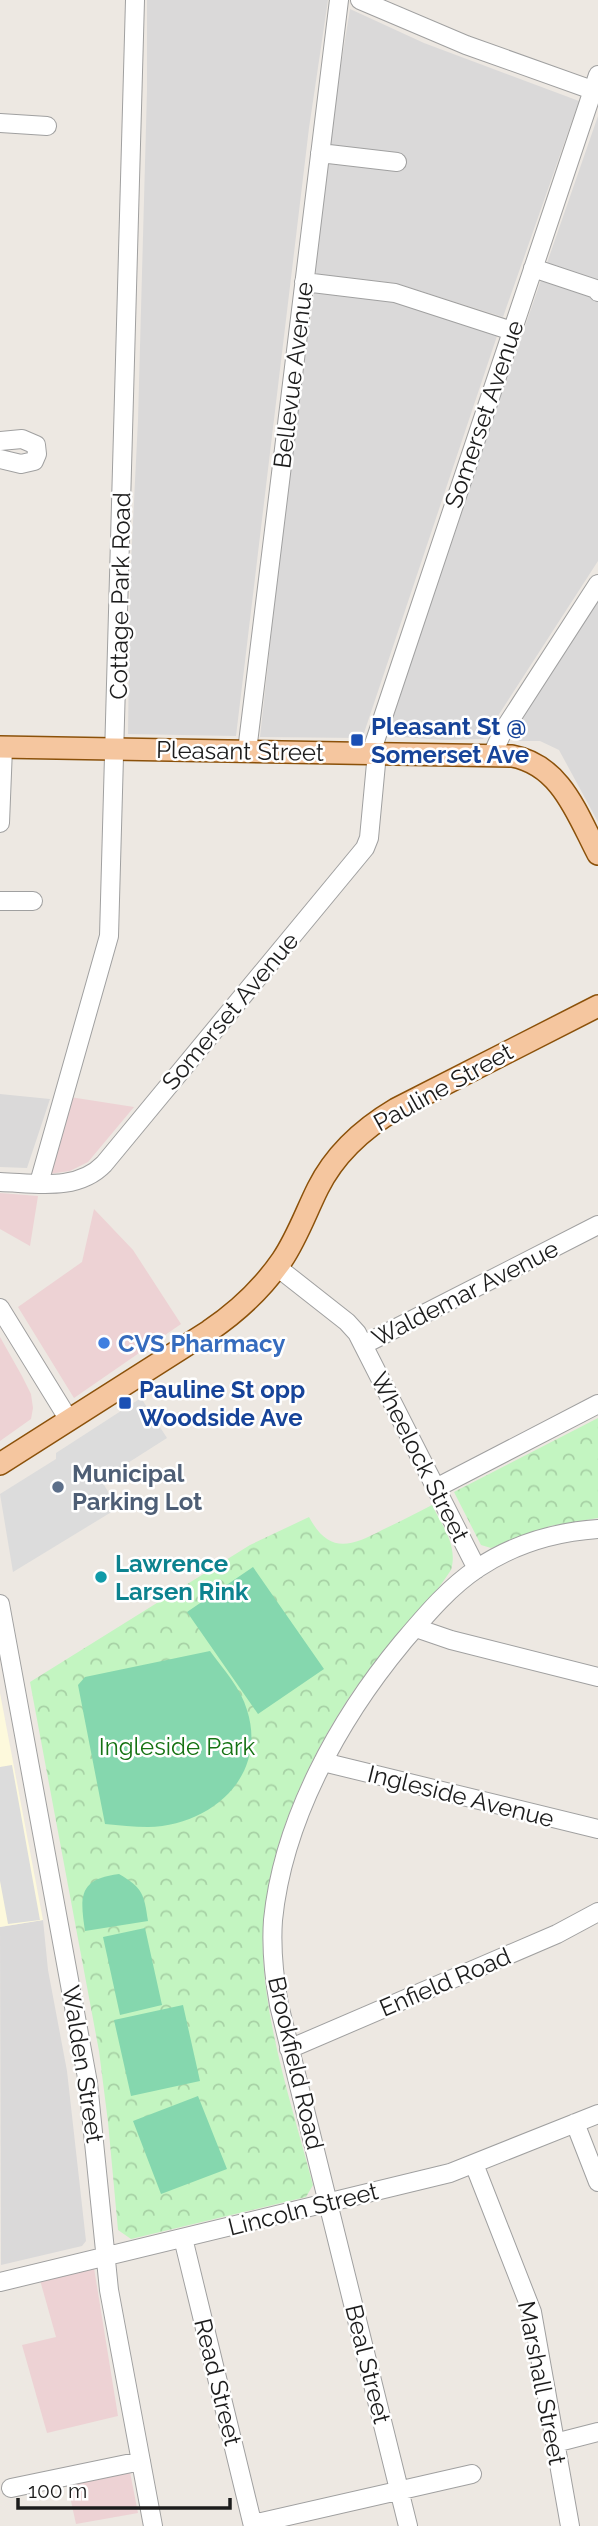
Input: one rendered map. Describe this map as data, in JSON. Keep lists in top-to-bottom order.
{
  "streets": {
    "main road": ["Pleasant Street", "Pauline Street"],
    "street": [
      "Bellevue Avenue",
      "Somerset Avenue",
      "Cottage Park Road",
      "Waldemar Avenue",
      "Wheelock Street",
      "Ingleside Avenue",
      "Enfield Road",
      "Brookfield Road",
      "Walden Street",
      "Lincoln Street",
      "Beal Street",
      "Read Street",
      "Marshall Street"
    ]
  },
  "crossings": [
    ["Bellevue Avenue", "Pleasant Street"],
    ["Somerset Avenue", "Cottage Park Road"],
    ["Somerset Avenue", "Pleasant Street"],
    ["Cottage Park Road", "Pleasant Street"],
    ["Pauline Street", "Waldemar Avenue"],
    ["Waldemar Avenue", "Wheelock Street"],
    ["Wheelock Street", "Brookfield Road"],
    ["Ingleside Avenue", "Brookfield Road"],
    ["Enfield Road", "Brookfield Road"],
    ["Brookfield Road", "Lincoln Street"],
    ["Brookfield Road", "Beal Street"],
    ["Walden Street", "Lincoln Street"],
    ["Lincoln Street", "Beal Street"],
    ["Lincoln Street", "Read Street"],
    ["Lincoln Street", "Marshall Street"]
  ],
  "parks": ["Ingleside Park"],
  "places": {
    "transit": ["Pleasant St @ Somerset Ave", "Pauline St opp Woodside Ave"],
    "other": ["CVS Pharmacy", "Municipal Parking Lot", "Lawrence Larsen Rink"]
  },
  "scale_bar": "100 m"
}
